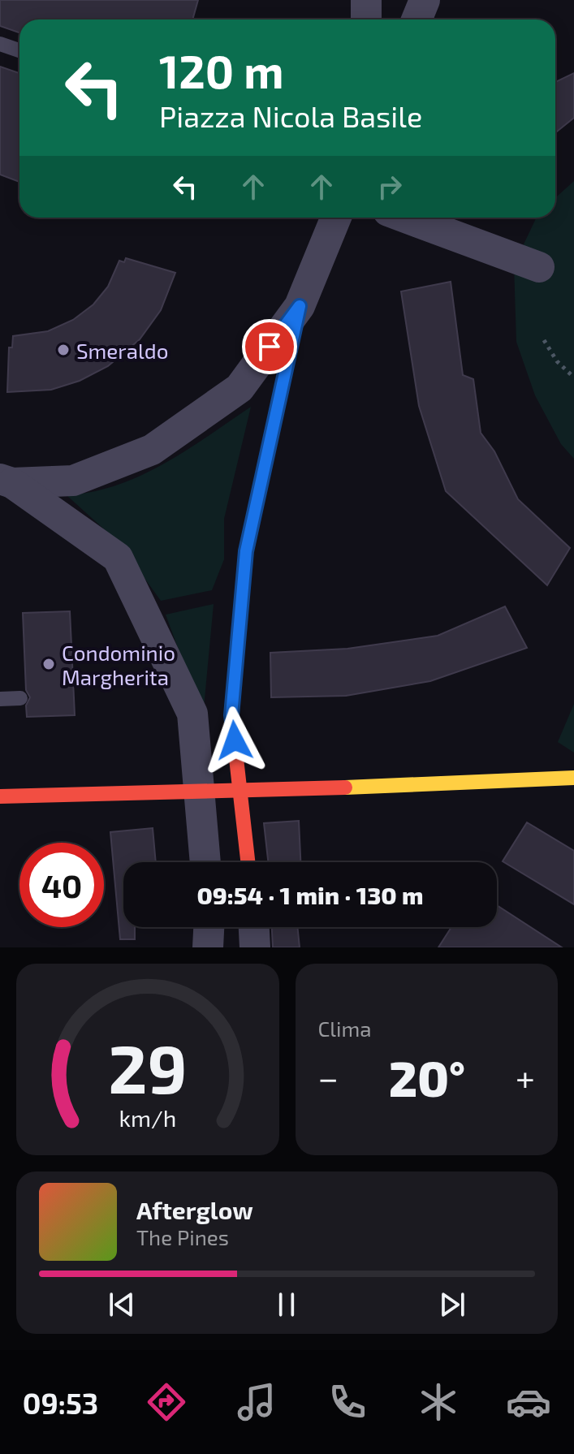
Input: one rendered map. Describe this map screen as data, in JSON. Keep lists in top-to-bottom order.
{
  "places": ["Smeraldo", "Condominio Margherita"],
  "page": {
    "turn": ["120 m", "Piazza Nicola Basile"],
    "limit": "40",
    "trip": "09:54 · 1 min · 130 m",
    "tile": "Clima",
    "heat": ["−", "20°", "+"],
    "song": ["Afterglow", "The Pines"],
    "tabs": "09:53",
    "gauge": ["29", "km/h"]
  }
}
